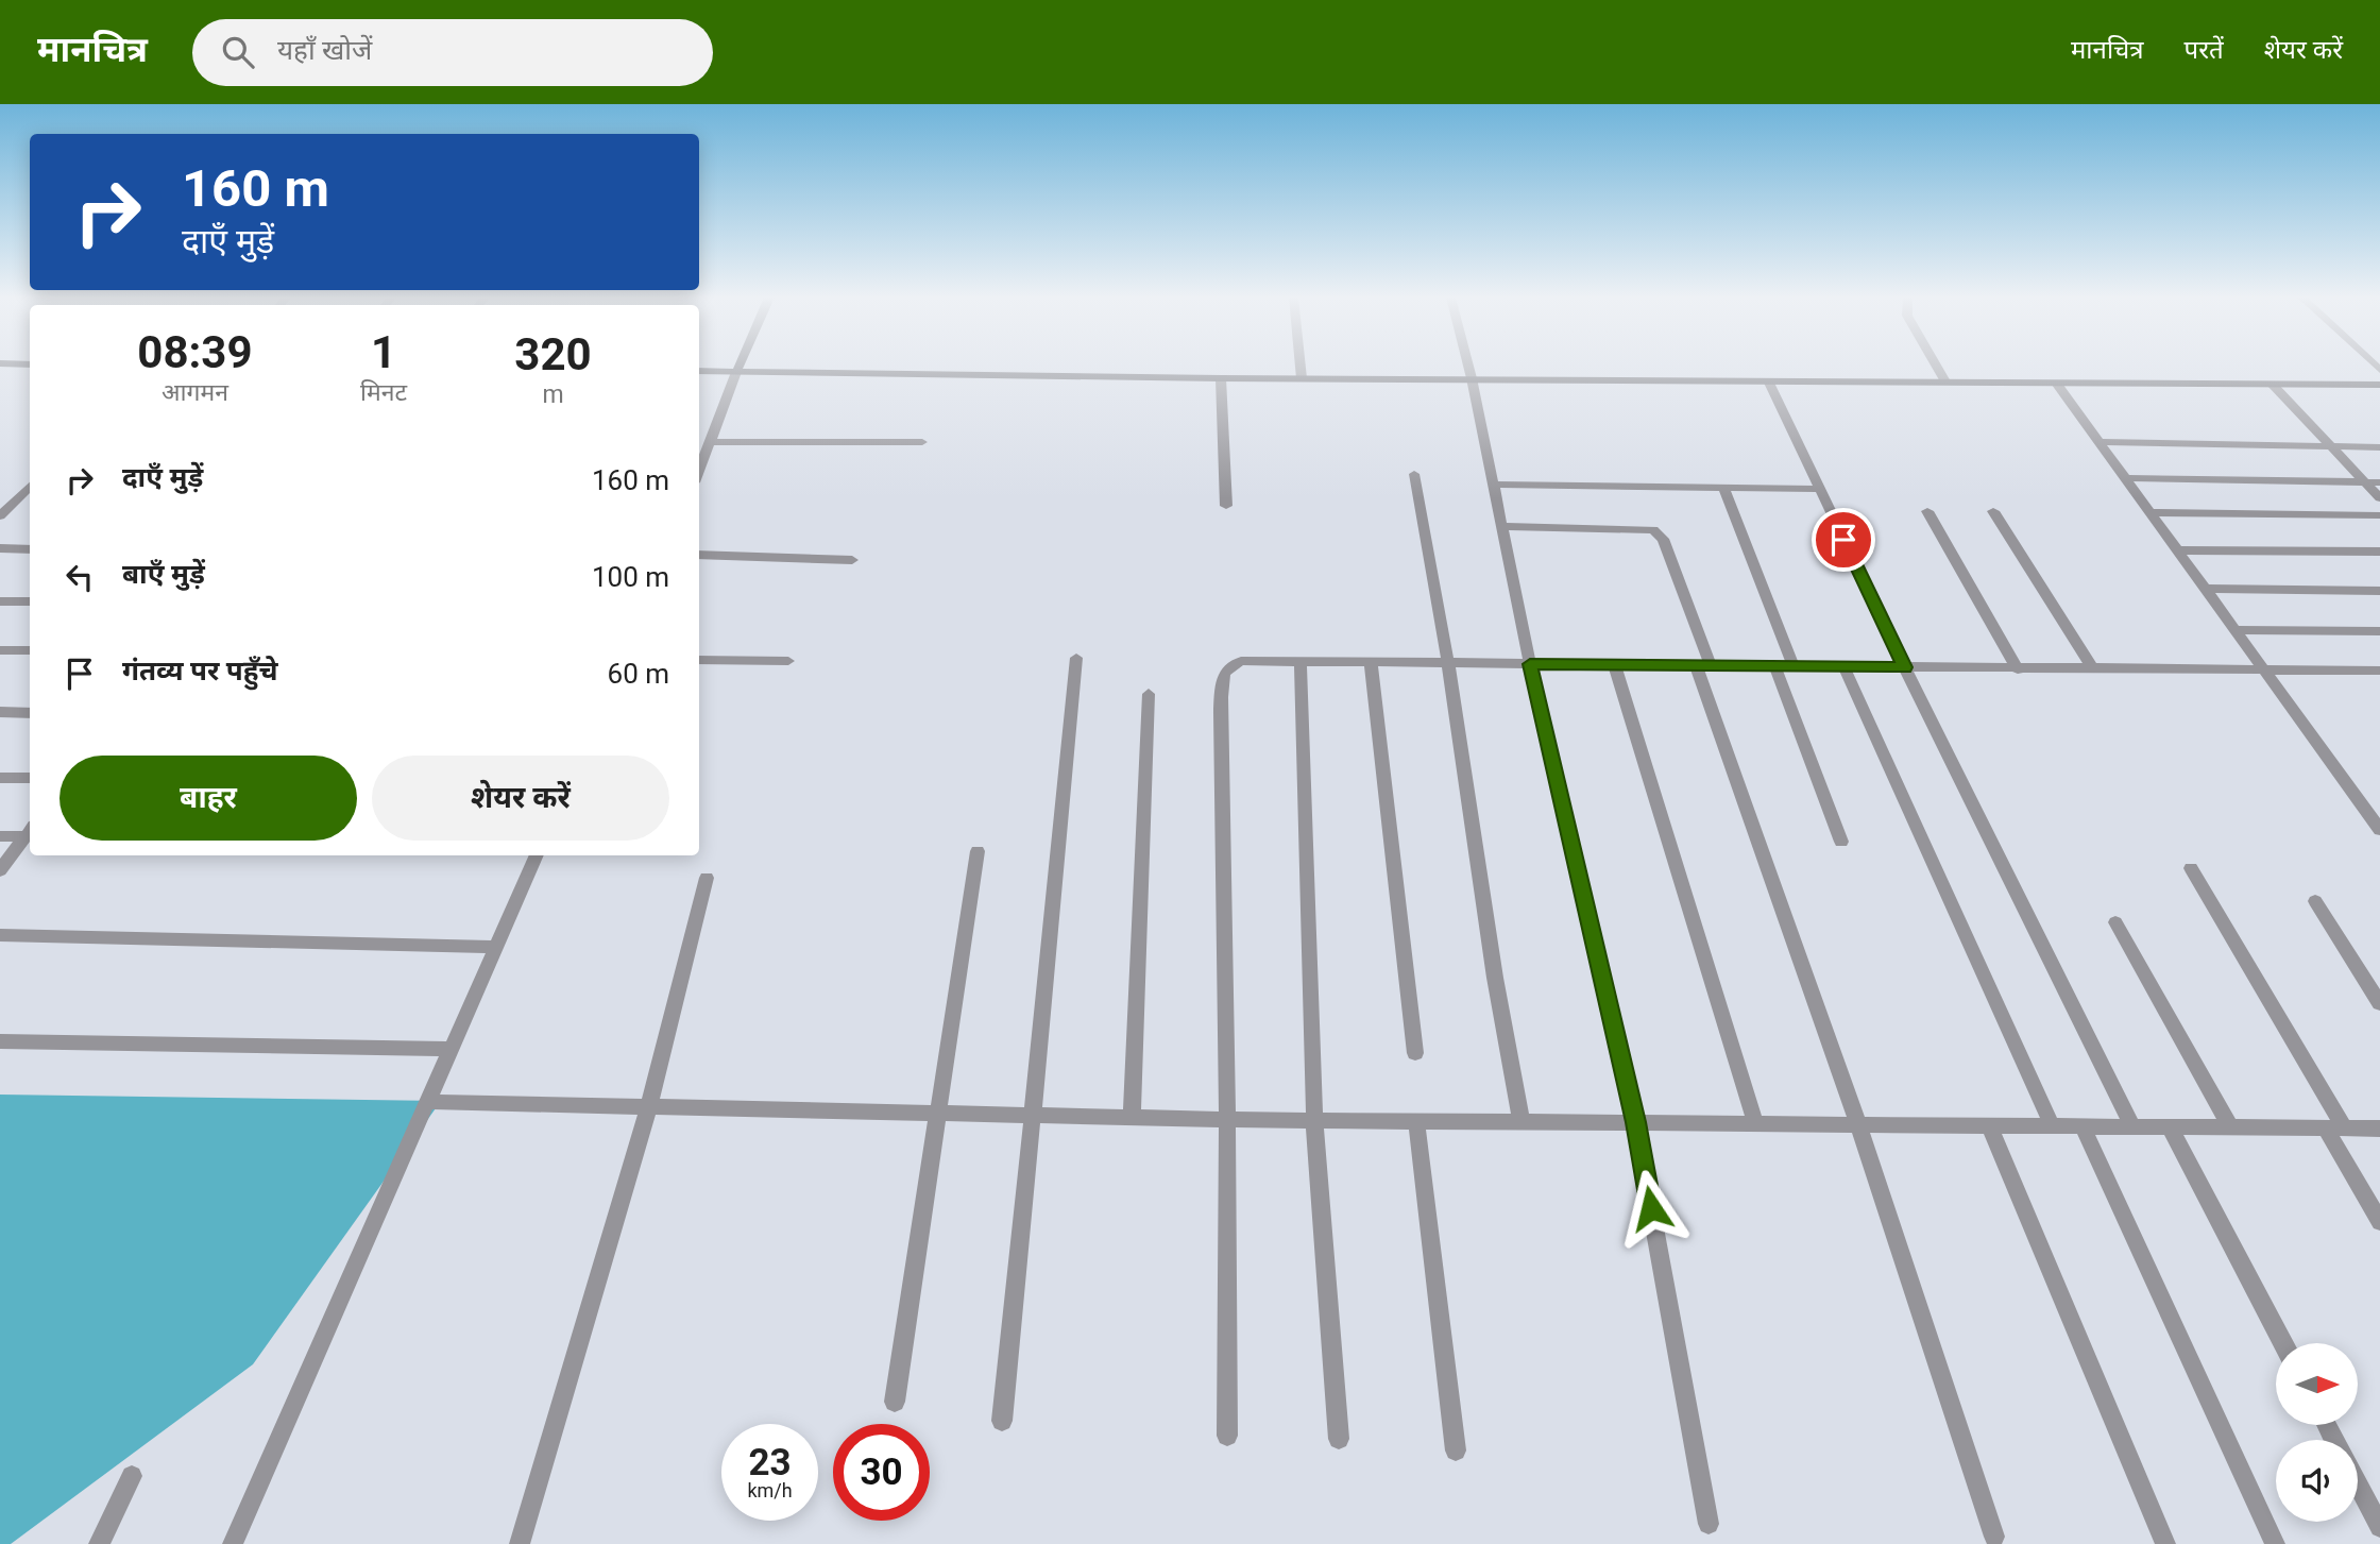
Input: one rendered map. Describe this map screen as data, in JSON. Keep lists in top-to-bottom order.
{
  "north": "right",
  "page": {
    "header": "मानचित्र",
    "search": "यहाँ खोजें",
    "nav": ["मानचित्र", "परतें", "शेयर करें"],
    "turn": ["160 m", "दाएँ मुड़ें"],
    "eta": [
      "08:39",
      "आगमन",
      "1",
      "मिनट",
      "320",
      "m"
    ],
    "list": [
      {
        "name": "दाएँ मुड़ें",
        "value": "160 m"
      },
      {
        "name": "बाएँ मुड़ें",
        "value": "100 m"
      },
      {
        "name": "गंतव्य पर पहुँचे",
        "value": "60 m"
      }
    ],
    "buttons": ["बाहर", "शेयर करें"],
    "speed": "23 km/h",
    "limit": "30"
  }
}
